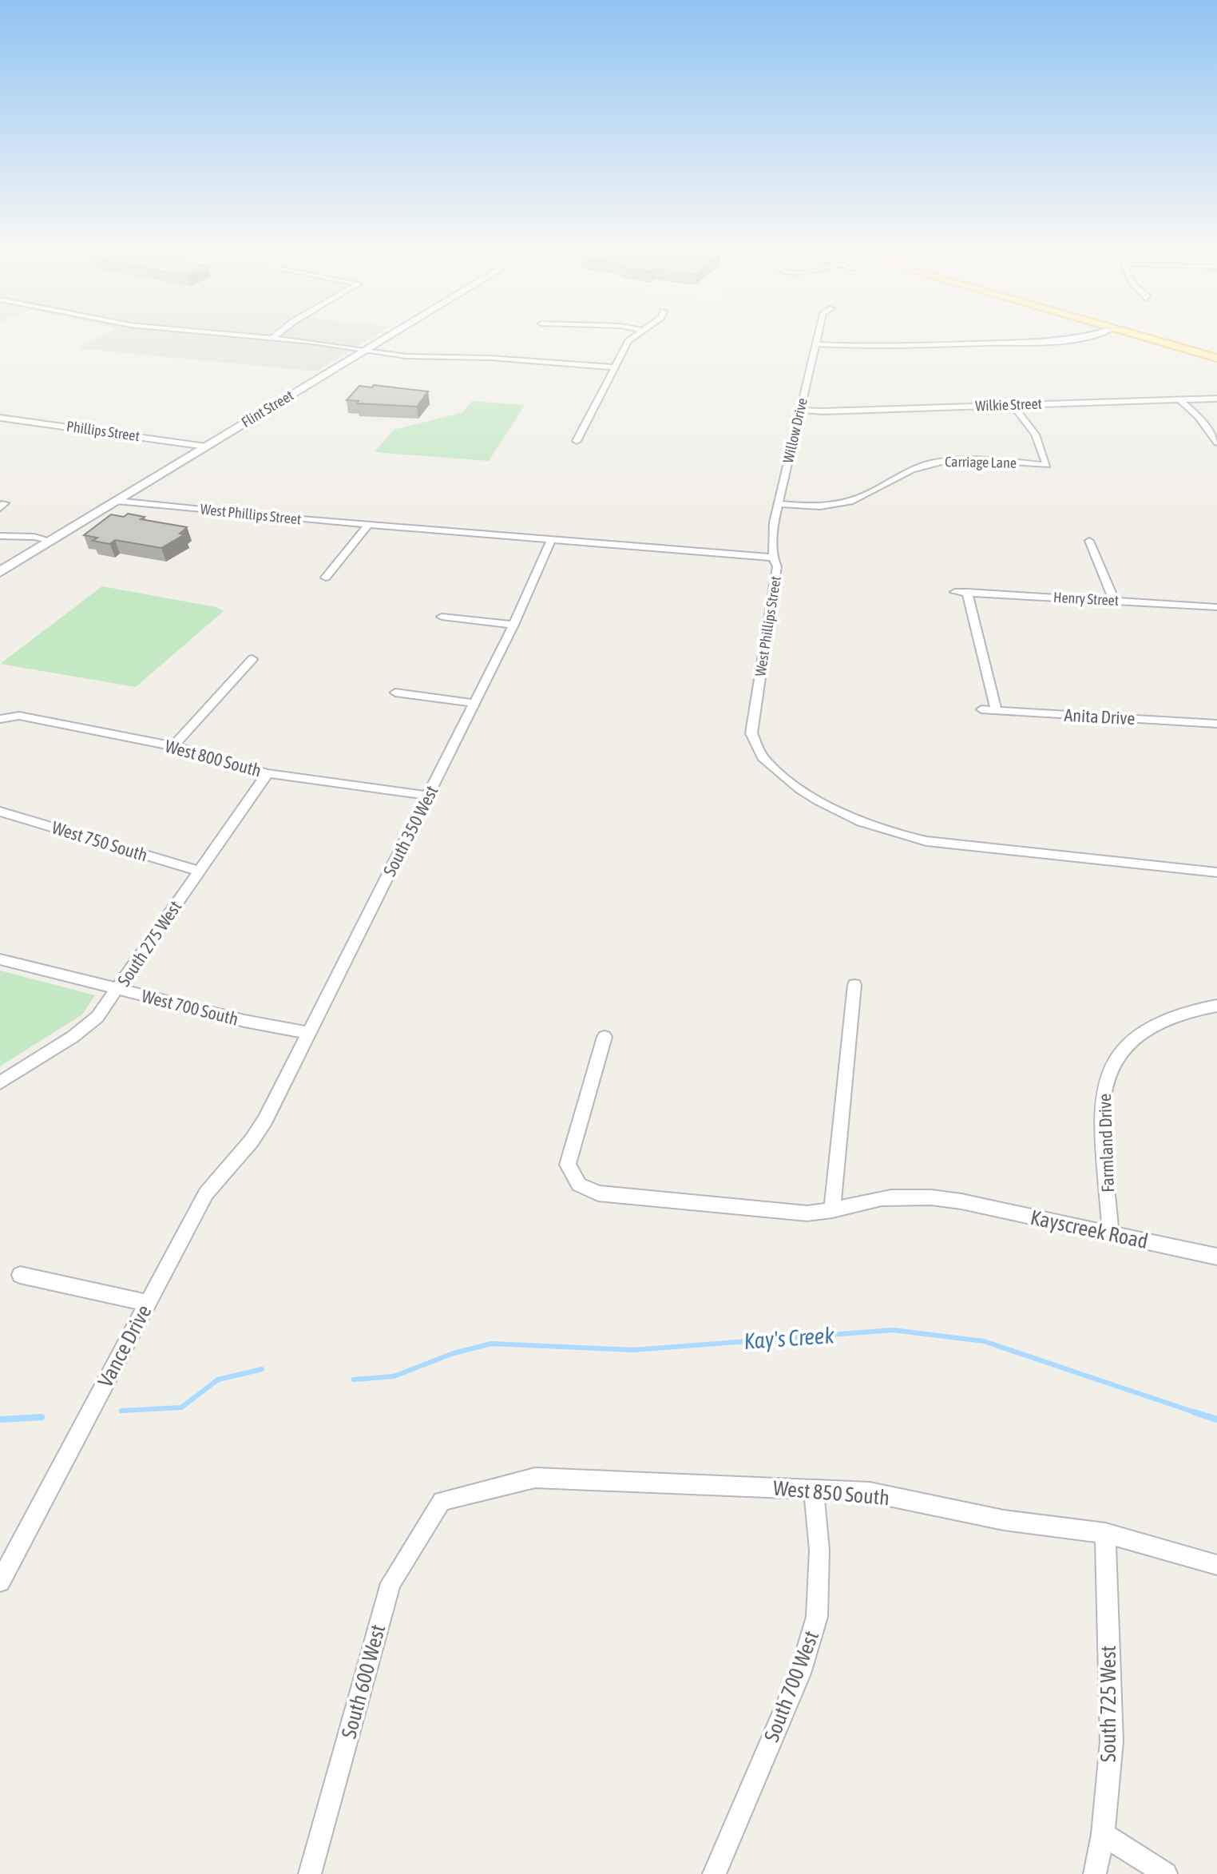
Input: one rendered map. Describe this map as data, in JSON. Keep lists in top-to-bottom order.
{
  "streets": {
    "street": [
      "Wilkie Street",
      "Flint Street",
      "Willow Drive",
      "Phillips Street",
      "Carriage Lane",
      "West Phillips Street",
      "Henry Street",
      "Anita Drive",
      "West 800 South",
      "South 350 West",
      "West 750 South",
      "South 275 West",
      "West 700 South",
      "Farmland Drive",
      "Kayscreek Road",
      "Vance Drive",
      "West 850 South",
      "South 600 West",
      "South 700 West",
      "South 725 West"
    ]
  },
  "crossings": [
    ["Wilkie Street", "Willow Drive"],
    ["Wilkie Street", "Carriage Lane"],
    ["Flint Street", "Phillips Street"],
    ["Flint Street", "West Phillips Street"],
    ["Willow Drive", "Carriage Lane"],
    ["Willow Drive", "West Phillips Street"],
    ["West Phillips Street", "South 350 West"],
    ["West 800 South", "South 350 West"],
    ["West 800 South", "South 275 West"],
    ["South 350 West", "West 700 South"],
    ["South 350 West", "Vance Drive"],
    ["West 750 South", "South 275 West"],
    ["South 275 West", "West 700 South"],
    ["Farmland Drive", "Kayscreek Road"],
    ["West 850 South", "South 600 West"],
    ["West 850 South", "South 700 West"],
    ["West 850 South", "South 725 West"]
  ],
  "water": ["Kay's Creek"]
}
